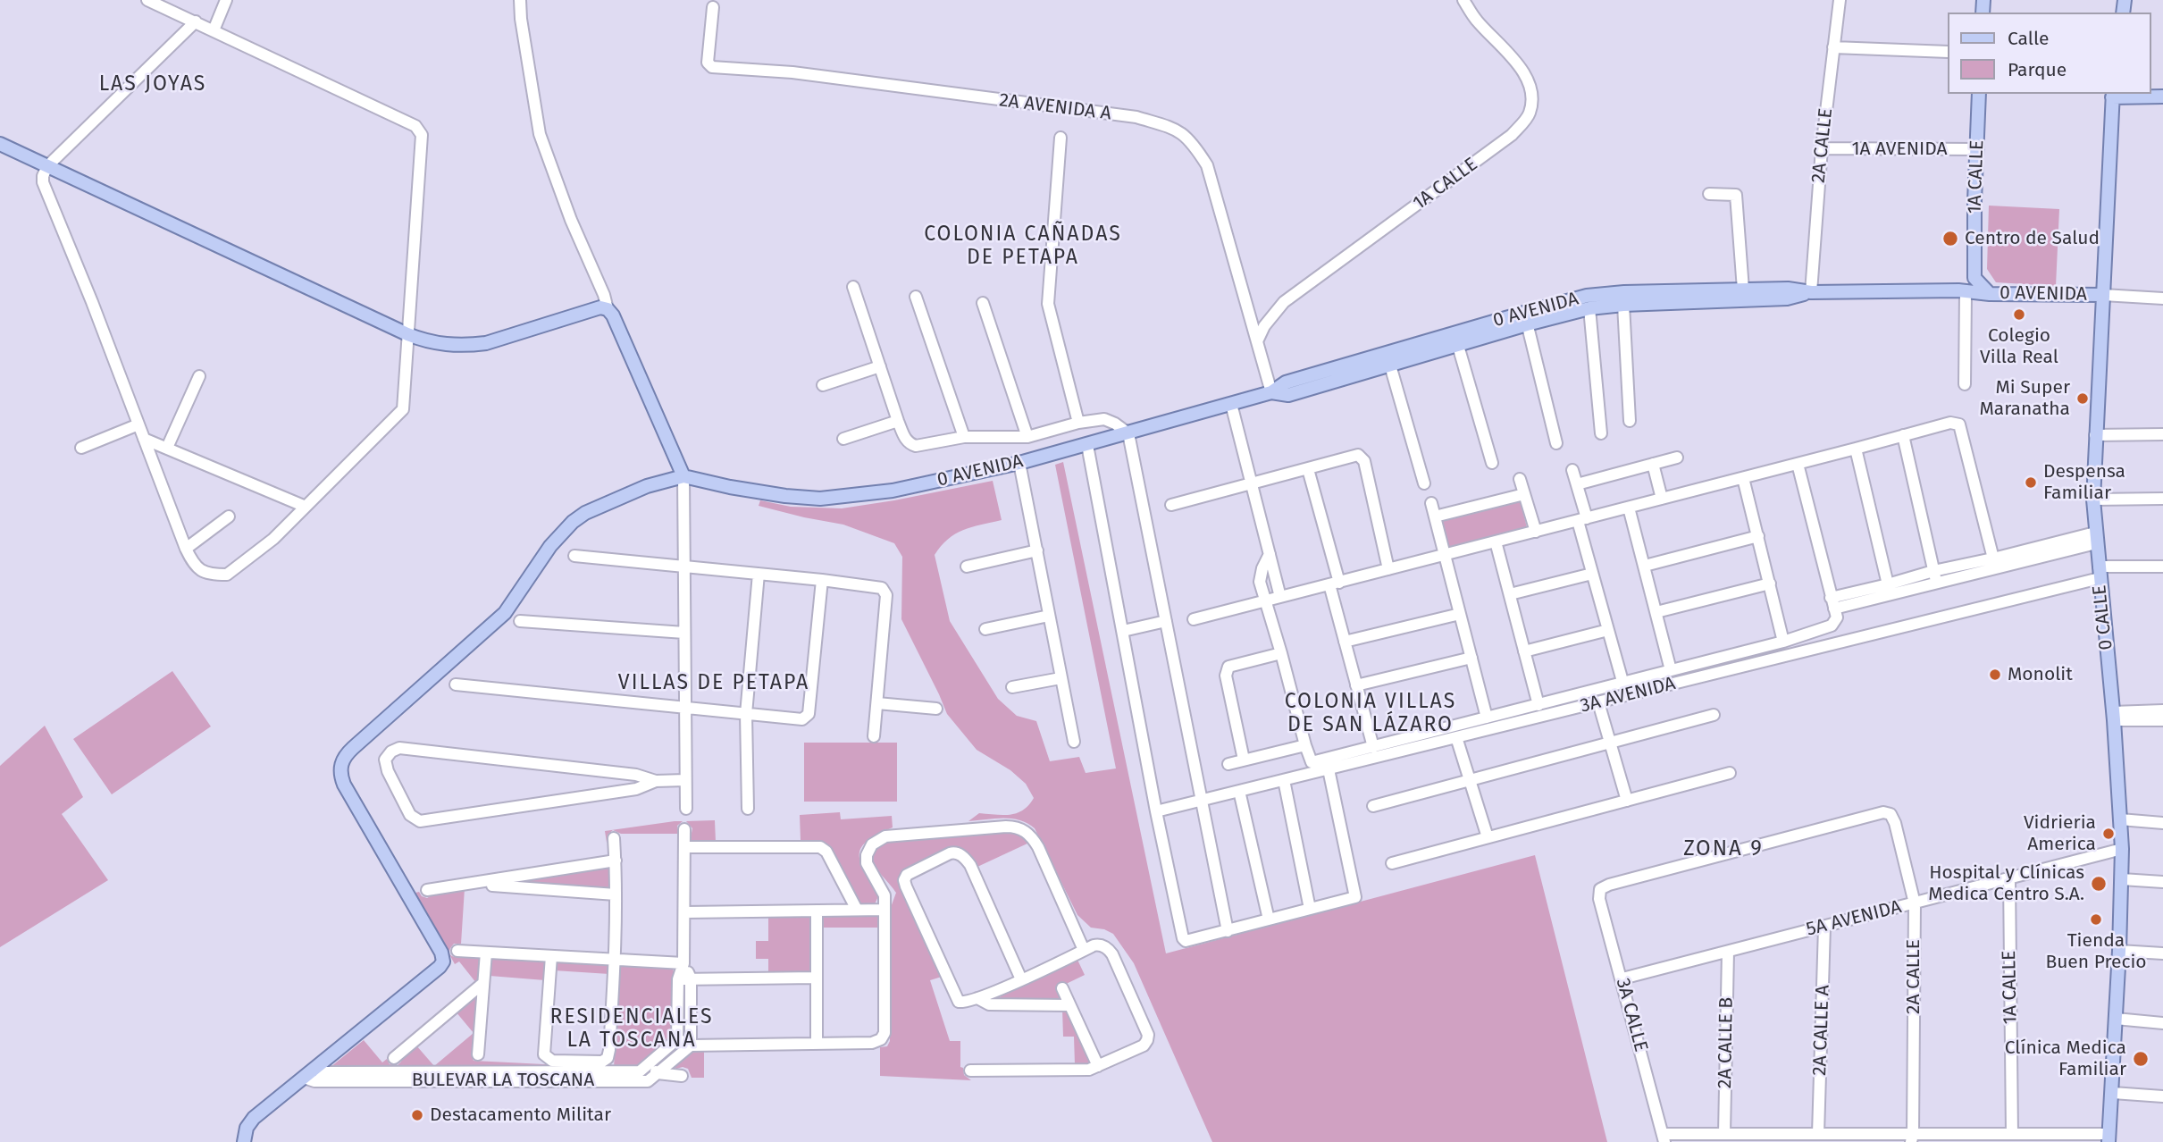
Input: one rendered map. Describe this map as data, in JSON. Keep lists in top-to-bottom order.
{
  "streets": {
    "main road": ["1A CALLE", "0 AVENIDA", "0 CALLE"],
    "street": [
      "2A AVENIDA A",
      "2A CALLE",
      "1A AVENIDA",
      "3A AVENIDA",
      "5A AVENIDA",
      "3A CALLE",
      "2A CALLE A",
      "2A CALLE B",
      "BULEVAR LA TOSCANA"
    ]
  },
  "crossings": [
    ["2A AVENIDA A", "1A CALLE"],
    ["2A AVENIDA A", "0 AVENIDA"],
    ["2A CALLE", "1A AVENIDA"],
    ["2A CALLE", "0 AVENIDA"],
    ["2A CALLE", "5A AVENIDA"],
    ["2A CALLE", "3A CALLE"],
    ["1A AVENIDA", "1A CALLE"],
    ["1A CALLE", "5A AVENIDA"],
    ["0 AVENIDA", "0 CALLE"],
    ["0 CALLE", "3A AVENIDA"],
    ["0 CALLE", "5A AVENIDA"],
    ["5A AVENIDA", "3A CALLE"],
    ["5A AVENIDA", "2A CALLE A"],
    ["5A AVENIDA", "2A CALLE B"]
  ],
  "districts": [
    "LAS JOYAS",
    "COLONIA CAÑADAS DE PETAPA",
    "VILLAS DE PETAPA",
    "COLONIA VILLAS DE SAN LÁZARO",
    "ZONA 9",
    "RESIDENCIALES LA TOSCANA"
  ],
  "places": [
    "Centro de Salud",
    "Colegio Villa Real",
    "Mi Super Maranatha",
    "Despensa Familiar",
    "Monolit",
    "Vidrieria America",
    "Hospital y Clínicas Medica Centro S.A.",
    "Tienda Buen Precio",
    "Clínica Medica Familiar",
    "Destacamento Militar"
  ],
  "legend": ["Calle", "Parque"]
}
